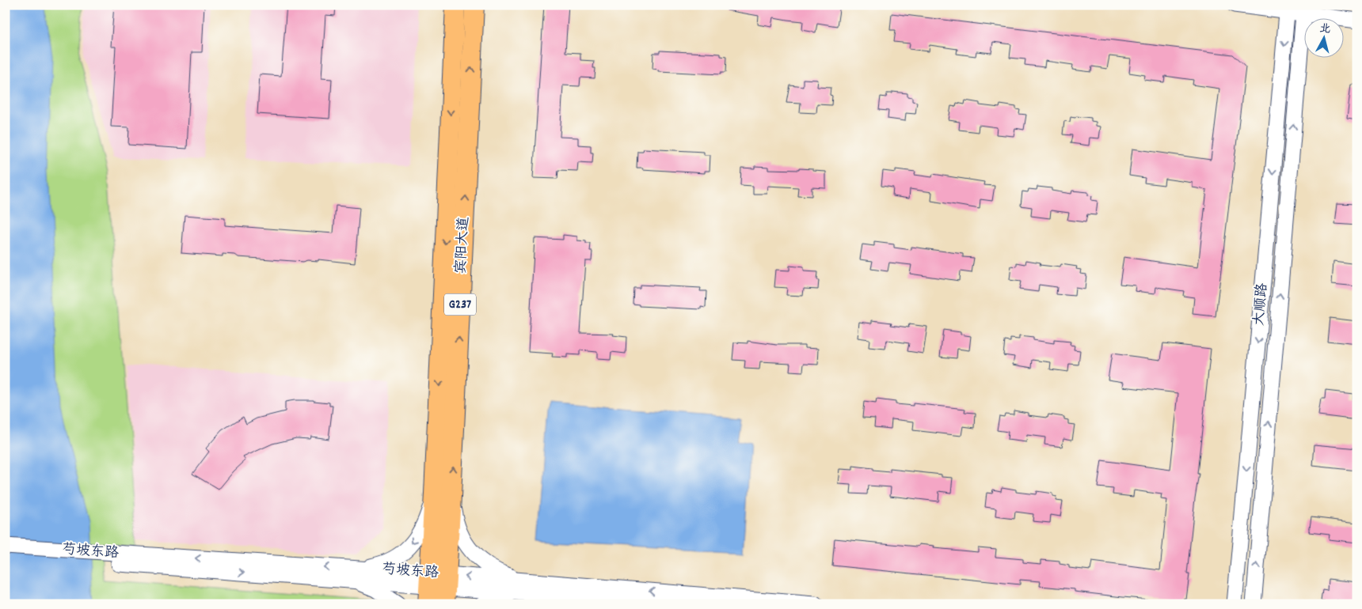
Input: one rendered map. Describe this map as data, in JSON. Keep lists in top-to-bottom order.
{
  "streets": {
    "highway": ["宾阳大道", "G237"],
    "street": ["大顺路", "芍坡东路"]
  },
  "crossings": [
    ["宾阳大道", "芍坡东路"]
  ],
  "north": "top"
}
